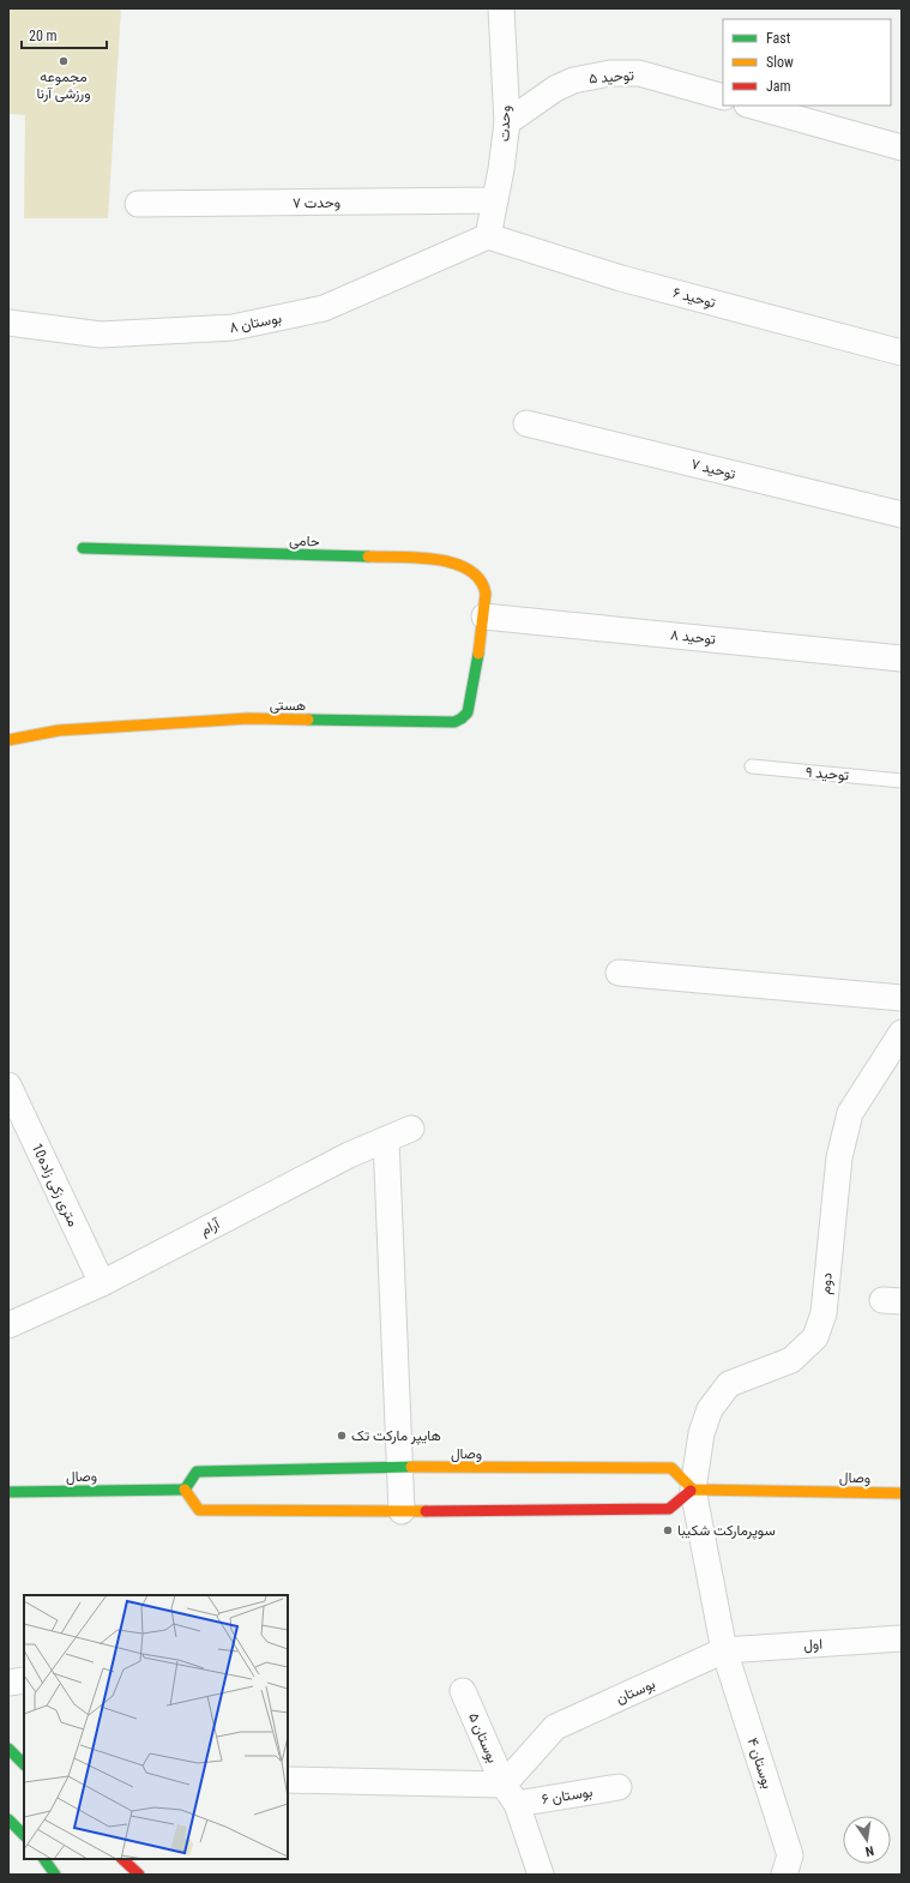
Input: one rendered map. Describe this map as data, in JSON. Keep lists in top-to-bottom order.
{
  "streets": {
    "main road": ["حامی", "هستی", "وصال"],
    "street": [
      "توحید ۵",
      "وحدت",
      "وحدت ۷",
      "توحید ۶",
      "بوستان ۸",
      "توحید ۷",
      "توحید ۸",
      "10متری زکی زاده",
      "آرام",
      "دوم",
      "اول",
      "بوستان",
      "بوستان ۵",
      "بوستان ۴",
      "بوستان ۶"
    ],
    "lane": ["توحید ۹"]
  },
  "crossings": [
    ["توحید ۵", "وحدت"],
    ["وحدت", "وحدت ۷"],
    ["وحدت", "توحید ۶"],
    ["وحدت", "بوستان ۸"],
    ["توحید ۶", "بوستان ۸"],
    ["حامی", "توحید ۸"],
    ["حامی", "هستی"],
    ["توحید ۸", "هستی"],
    ["10متری زکی زاده", "آرام"],
    ["دوم", "وصال"],
    ["اول", "بوستان"],
    ["اول", "بوستان ۴"],
    ["بوستان", "بوستان ۵"],
    ["بوستان", "بوستان ۴"],
    ["بوستان", "بوستان ۶"],
    ["بوستان ۵", "بوستان ۶"]
  ],
  "places": ["مجموعه ورزشی آرنا", "هایپر مارکت تک", "سوپرمارکت شکیبا"],
  "legend": ["Fast", "Slow", "Jam"],
  "scale_bar": "20 m",
  "north": "bottom"
}
